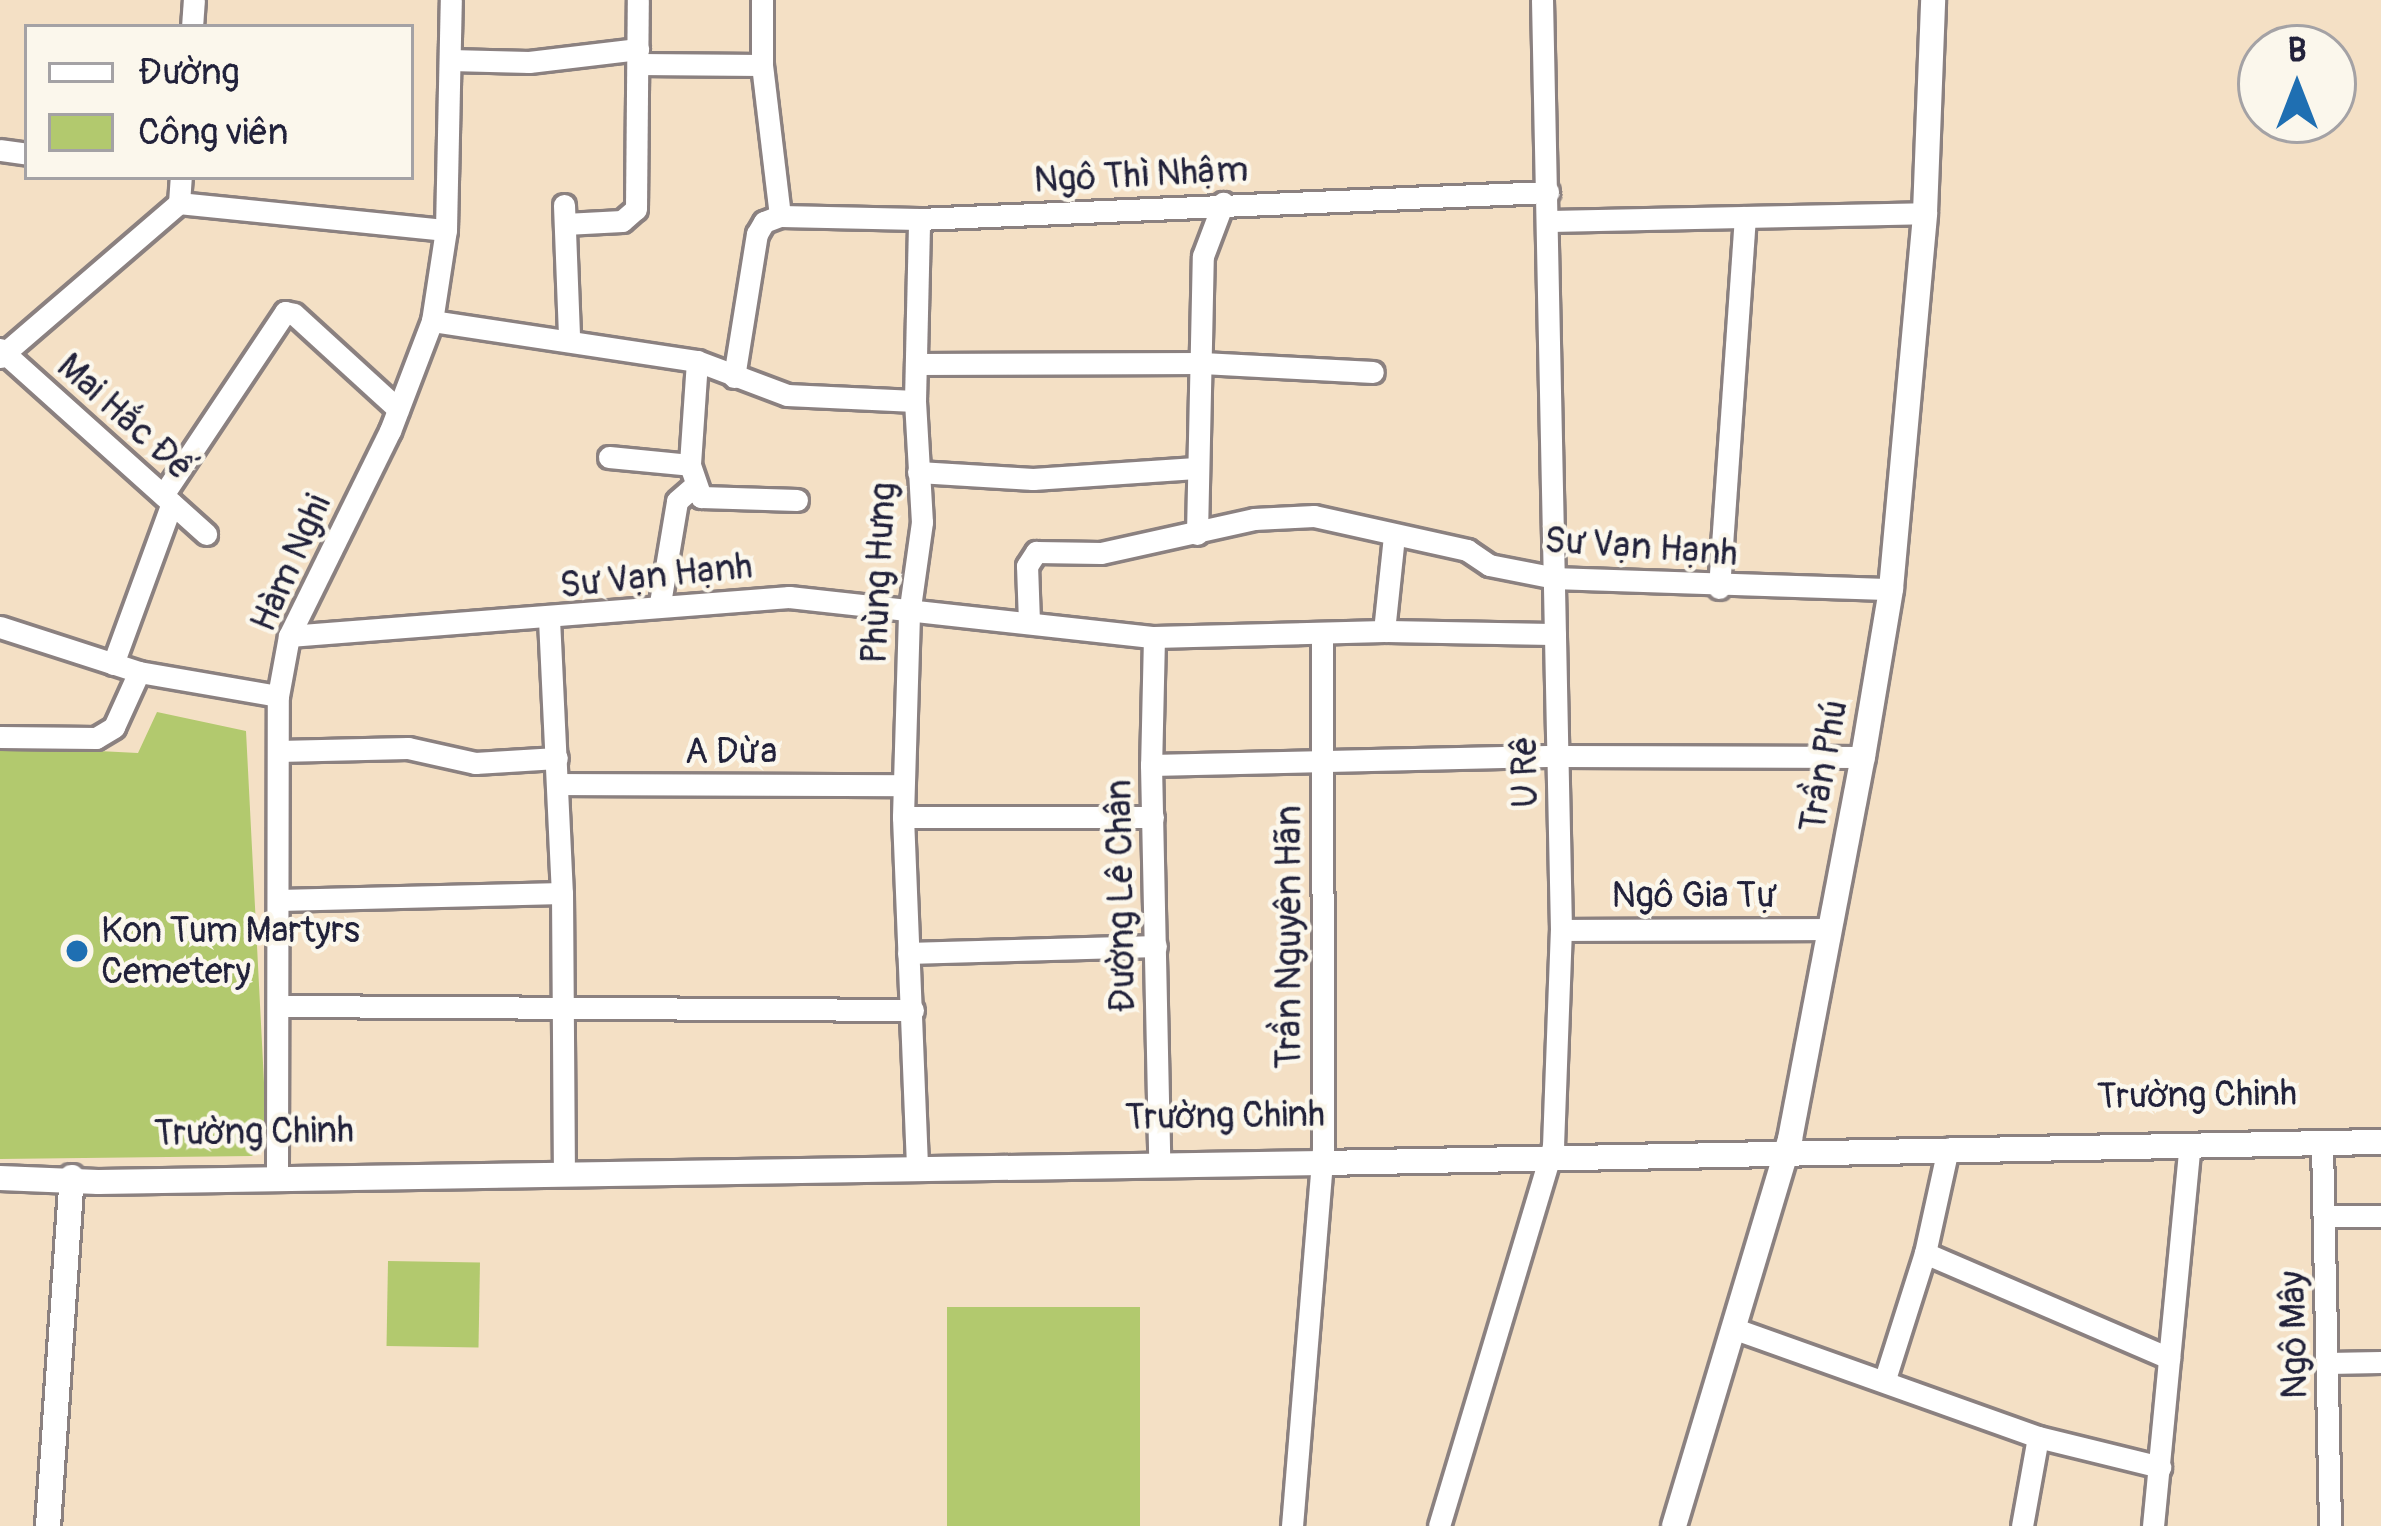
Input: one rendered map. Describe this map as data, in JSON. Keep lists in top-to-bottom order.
{
  "streets": {
    "street": [
      "Ngô Thì Nhậm",
      "Mai Hắc Đế",
      "Sư Vạn Hạnh",
      "Hàm Nghi",
      "Phùng Hưng",
      "A Dừa",
      "Trần Phú",
      "U Rê",
      "Đường Lê Chân",
      "Ngô Gia Tự",
      "Trần Nguyên Hãn",
      "Trường Chinh",
      "Ngô Mây"
    ]
  },
  "crossings": [
    ["Ngô Thì Nhậm", "U Rê"],
    ["Sư Vạn Hạnh", "Hàm Nghi"],
    ["Sư Vạn Hạnh", "Phùng Hưng"],
    ["Sư Vạn Hạnh", "Trần Phú"],
    ["Sư Vạn Hạnh", "U Rê"],
    ["Sư Vạn Hạnh", "Đường Lê Chân"],
    ["Sư Vạn Hạnh", "Trần Nguyên Hãn"],
    ["Hàm Nghi", "Trường Chinh"],
    ["Phùng Hưng", "A Dừa"],
    ["Phùng Hưng", "Trường Chinh"],
    ["Trần Phú", "Ngô Gia Tự"],
    ["Trần Phú", "Trường Chinh"],
    ["U Rê", "Ngô Gia Tự"],
    ["U Rê", "Trường Chinh"],
    ["Đường Lê Chân", "Trường Chinh"],
    ["Trần Nguyên Hãn", "Trường Chinh"],
    ["Trường Chinh", "Ngô Mây"]
  ],
  "places": ["Kon Tum Martyrs Cemetery"],
  "legend": ["Đường", "Công viên"],
  "north": "top"
}
